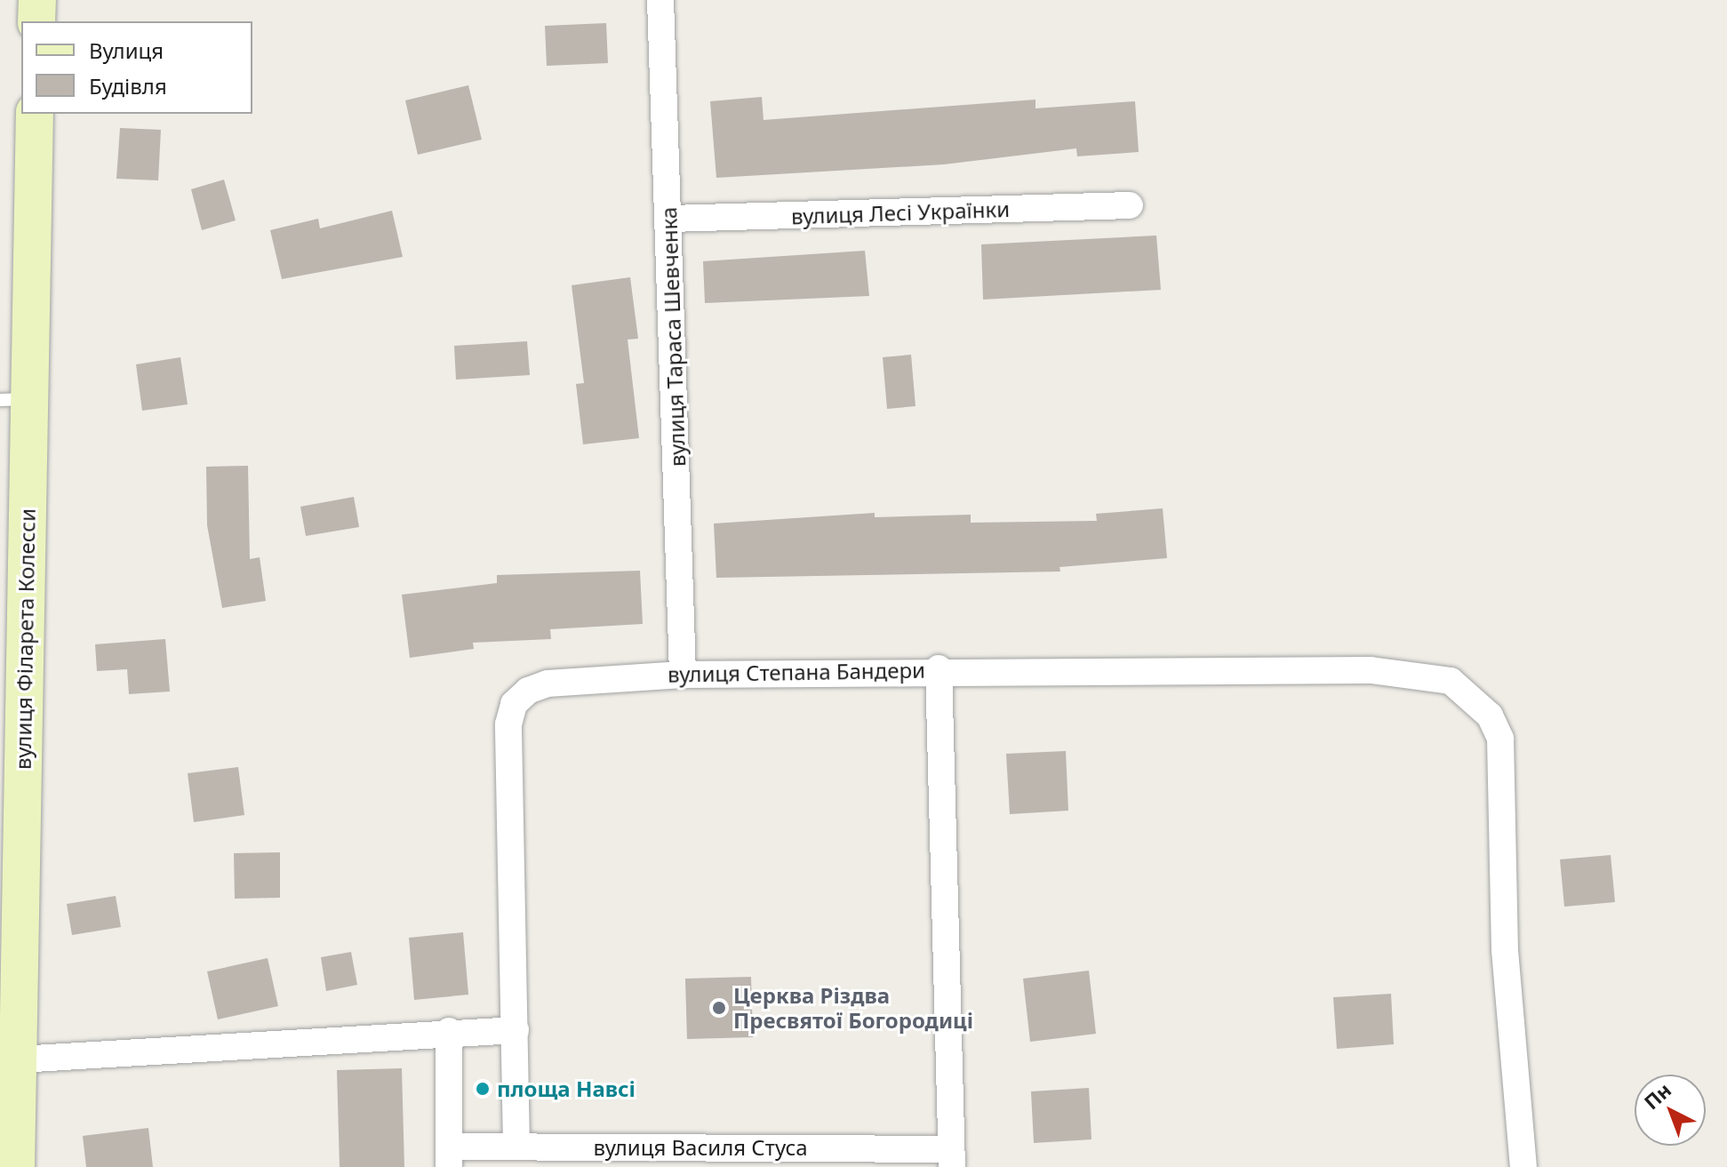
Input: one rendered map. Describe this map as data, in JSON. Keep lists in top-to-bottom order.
{
  "streets": {
    "main road": ["вулиця Філарета Колесси"],
    "street": [
      "вулиця Лесі Українки",
      "вулиця Тараса Шевченка",
      "вулиця Степана Бандери",
      "вулиця Василя Стуса"
    ]
  },
  "crossings": [
    ["вулиця Лесі Українки", "вулиця Тараса Шевченка"],
    ["вулиця Тараса Шевченка", "вулиця Степана Бандери"],
    ["вулиця Степана Бандери", "вулиця Василя Стуса"]
  ],
  "places": ["Церква Різдва Пресвятої Богородиці", "площа Навсі"],
  "legend": ["Вулиця", "Будівля"],
  "north": "top left"
}
